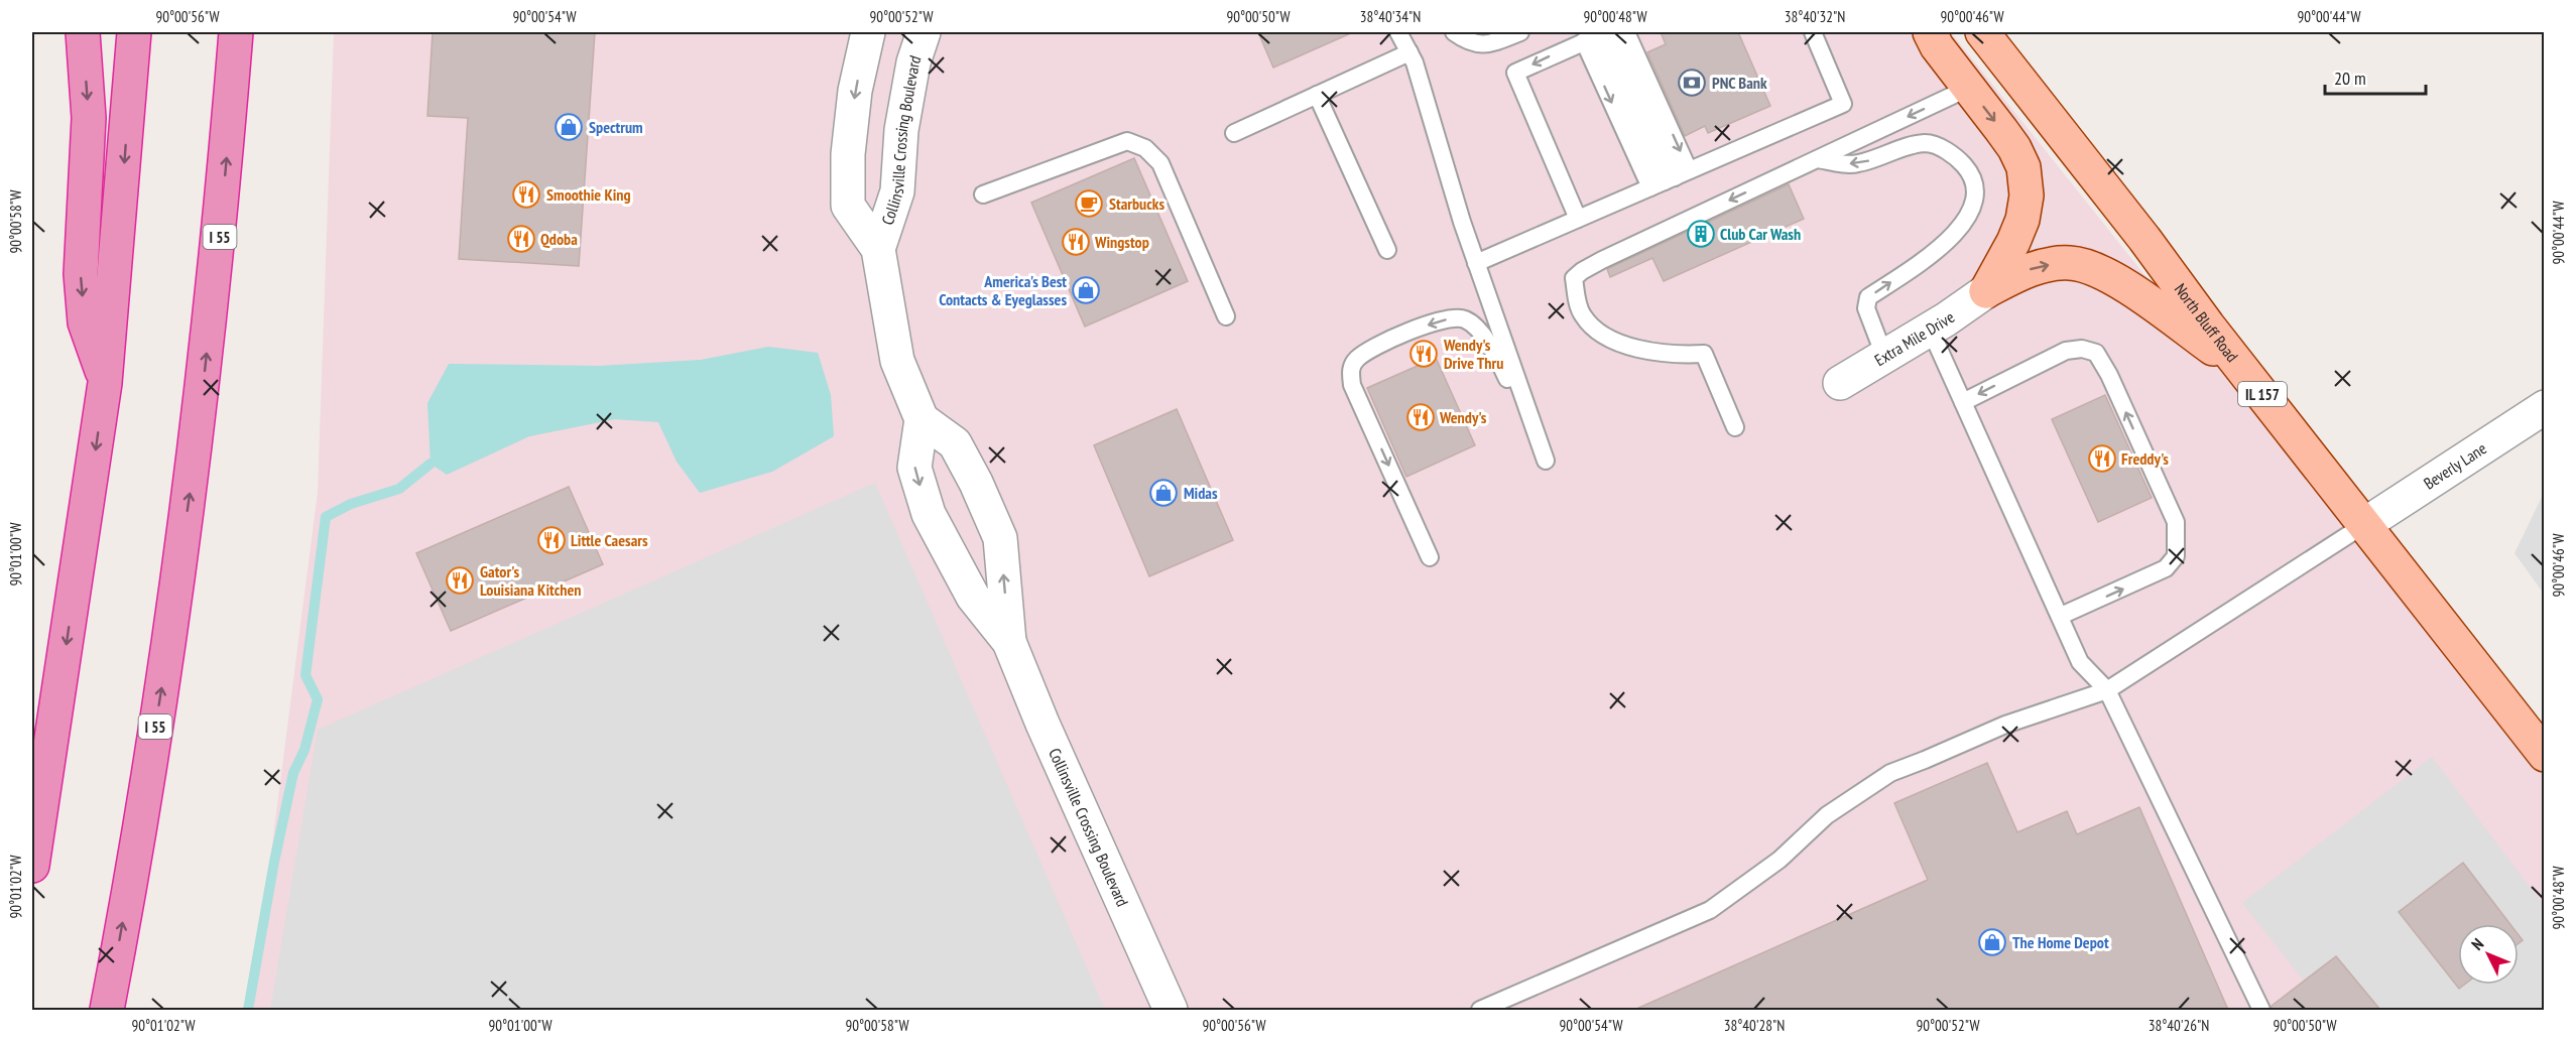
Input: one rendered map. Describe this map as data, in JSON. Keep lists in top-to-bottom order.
{
  "streets": {
    "highway": ["I 55"],
    "main road": ["North Bluff Road", "IL 157"],
    "street": ["Collinsville Crossing Boulevard", "Extra Mile Drive", "Beverly Lane"]
  },
  "crossings": [
    ["North Bluff Road", "Beverly Lane"]
  ],
  "places": {
    "bank": ["PNC Bank"],
    "shop": [
      "Spectrum",
      "America's Best Contacts & Eyeglasses",
      "Midas",
      "The Home Depot"
    ],
    "restaurant": [
      "Smoothie King",
      "Qdoba",
      "Wingstop",
      "Wendy's Drive Thru",
      "Wendy's",
      "Freddy's",
      "Little Caesars",
      "Gator's Louisiana Kitchen"
    ],
    "cafe": ["Starbucks"],
    "building": ["Club Car Wash"]
  },
  "scale_bar": "20 m",
  "north": "top left",
  "coordinates": [
    "90°00'56\"W",
    "90°00'54\"W",
    "90°00'52\"W",
    "90°00'50\"W",
    "38°40'34\"N",
    "90°00'48\"W",
    "38°40'32\"N",
    "90°00'46\"W",
    "90°00'44\"W",
    "90°00'58\"W",
    "90°01'00\"W",
    "90°01'02\"W",
    "38°40'28\"N",
    "38°40'26\"N"
  ]
}
